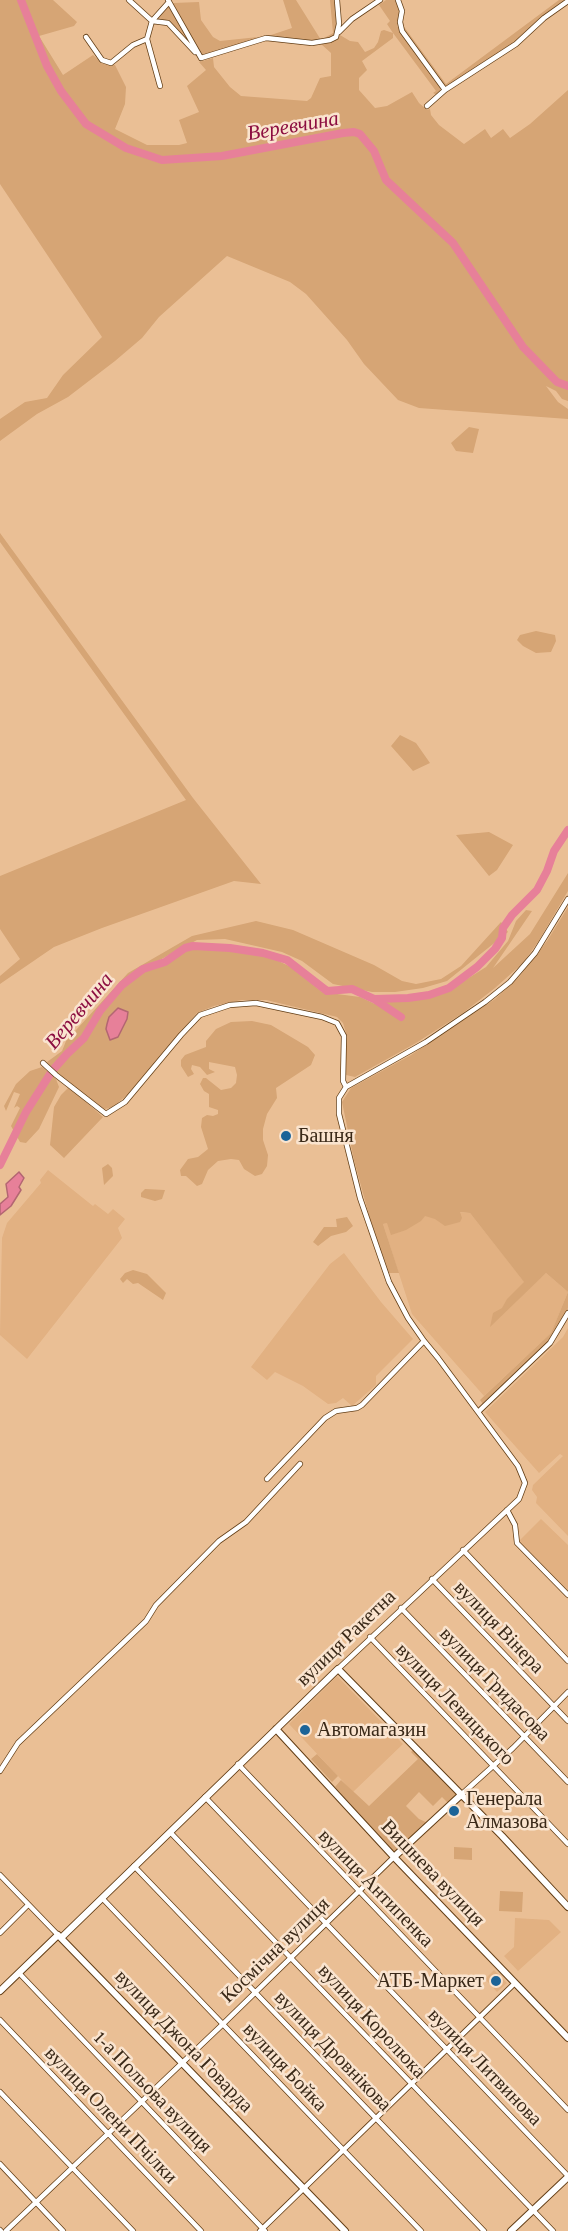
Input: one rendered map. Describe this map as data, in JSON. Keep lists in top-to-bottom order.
{
  "streets": {
    "street": [
      "вулиця Вінера",
      "вулиця Ракетна",
      "вулиця Гридасова",
      "вулиця Левицького",
      "Вишнева вулиця",
      "вулиця Антипенка",
      "Космічна вулиця",
      "вулиця Королюка",
      "вулиця Джона Говарда",
      "вулиця Дровнікова",
      "вулиця Бойка",
      "вулиця Литвинова",
      "1-а Польова вулиця",
      "вулиця Олени Пчілки"
    ]
  },
  "crossings": [
    ["вулиця Вінера", "вулиця Ракетна"],
    ["вулиця Вінера", "Космічна вулиця"],
    ["вулиця Ракетна", "вулиця Гридасова"],
    ["вулиця Ракетна", "вулиця Левицького"],
    ["вулиця Ракетна", "Вишнева вулиця"],
    ["вулиця Ракетна", "вулиця Антипенка"],
    ["вулиця Ракетна", "вулиця Королюка"],
    ["вулиця Ракетна", "вулиця Джона Говарда"],
    ["вулиця Ракетна", "вулиця Дровнікова"],
    ["вулиця Ракетна", "вулиця Бойка"],
    ["вулиця Ракетна", "вулиця Литвинова"],
    ["вулиця Ракетна", "1-а Польова вулиця"],
    ["вулиця Гридасова", "Космічна вулиця"],
    ["вулиця Левицького", "Космічна вулиця"],
    ["Вишнева вулиця", "Космічна вулиця"],
    ["вулиця Антипенка", "Космічна вулиця"],
    ["Космічна вулиця", "вулиця Королюка"],
    ["Космічна вулиця", "вулиця Джона Говарда"],
    ["Космічна вулиця", "вулиця Дровнікова"],
    ["Космічна вулиця", "вулиця Бойка"],
    ["Космічна вулиця", "вулиця Литвинова"],
    ["Космічна вулиця", "1-а Польова вулиця"],
    ["Космічна вулиця", "вулиця Олени Пчілки"]
  ],
  "water": ["Веревчина"],
  "places": [
    "Башня",
    "Автомагазин",
    "Генерала Алмазова",
    "АТБ-Маркет"
  ]
}
